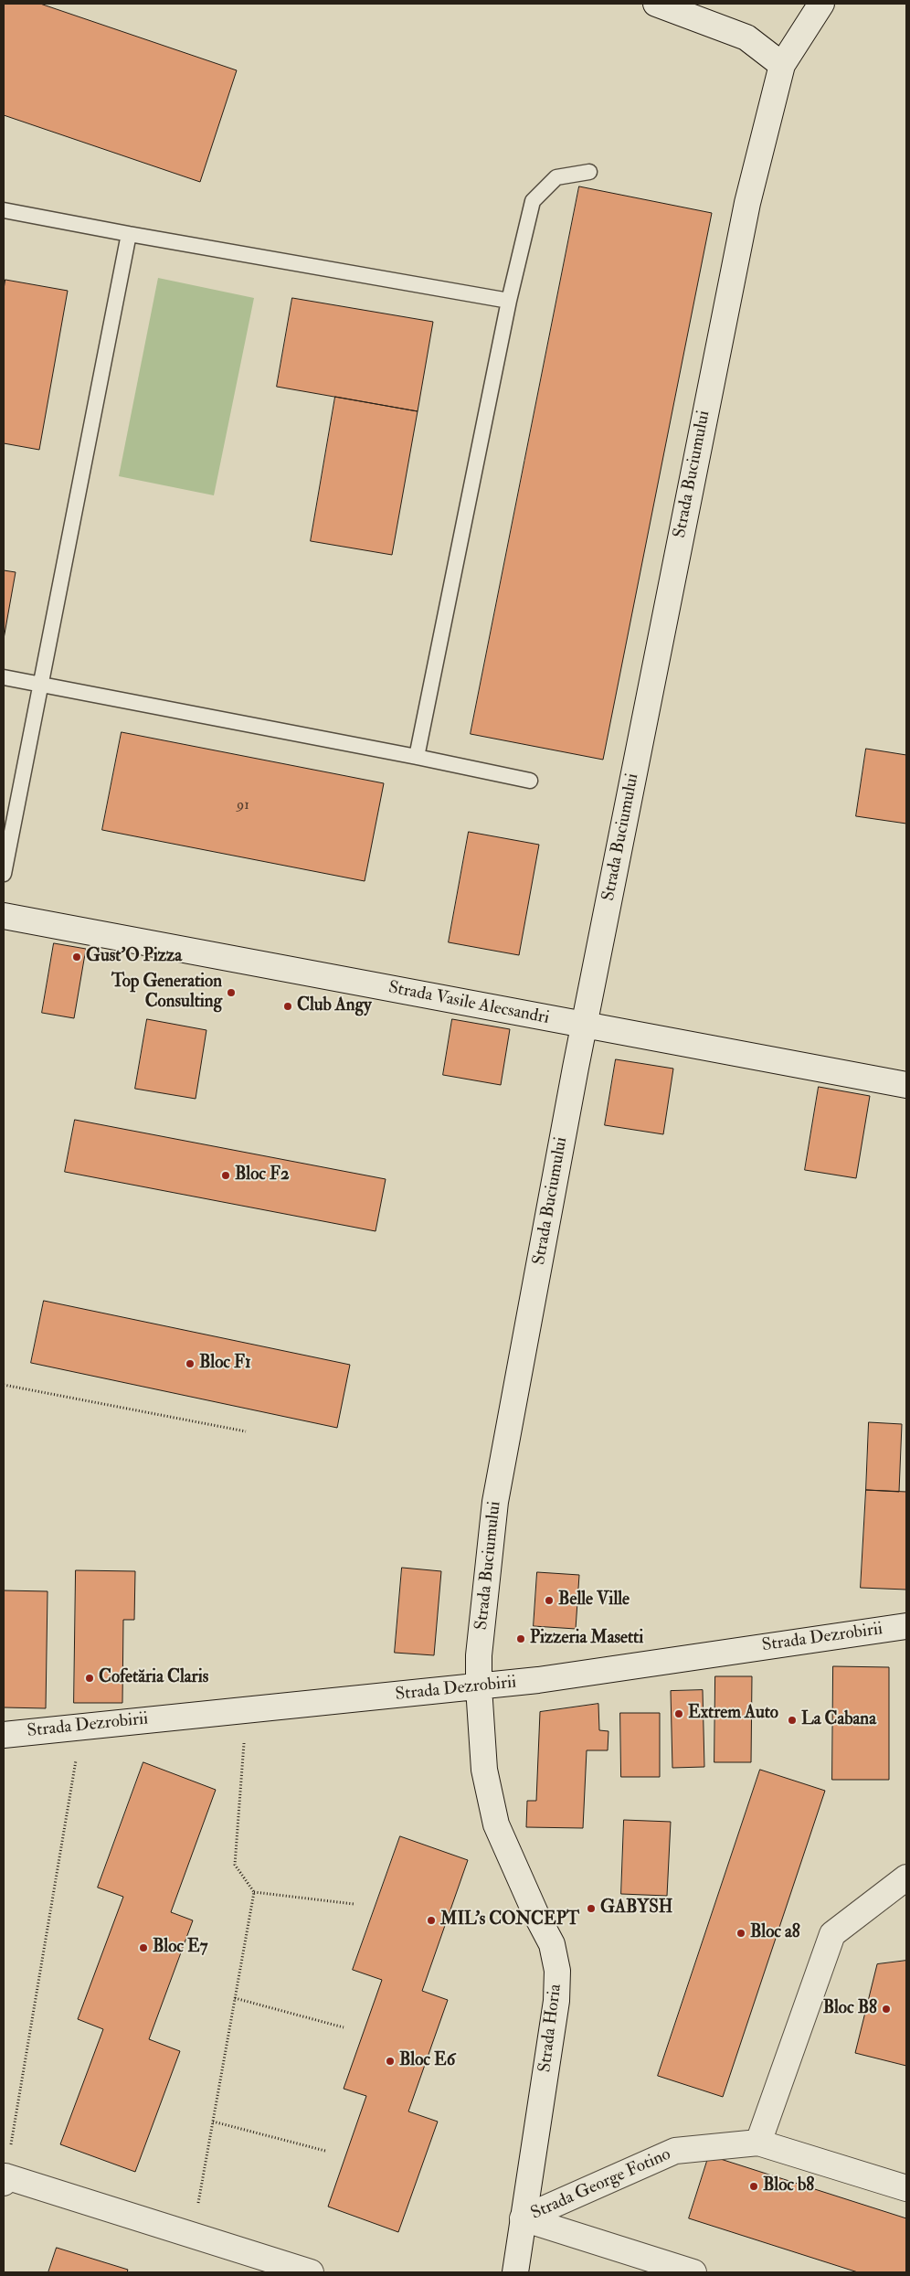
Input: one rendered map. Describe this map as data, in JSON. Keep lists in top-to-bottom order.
{
  "streets": {
    "street": [
      "Strada Buciumului",
      "Strada Vasile Alecsandri",
      "Strada Dezrobirii",
      "Strada Horia",
      "Strada George Fotino"
    ]
  },
  "crossings": [
    ["Strada Buciumului", "Strada Vasile Alecsandri"],
    ["Strada Buciumului", "Strada Dezrobirii"],
    ["Strada Buciumului", "Strada Horia"],
    ["Strada Dezrobirii", "Strada Horia"],
    ["Strada Horia", "Strada George Fotino"]
  ],
  "places": [
    "Gust'O Pizza",
    "Top Generation Consulting",
    "Club Angy",
    "Bloc F2",
    "Bloc F1",
    "Belle Ville",
    "Pizzeria Masetti",
    "Cofetăria Claris",
    "Extrem Auto",
    "La Cabana",
    "GABYSH",
    "MIL's CONCEPT",
    "Bloc a8",
    "Bloc E7",
    "Bloc B8",
    "Bloc E6",
    "Bloc b8"
  ],
  "house_numbers": ["91"]
}
